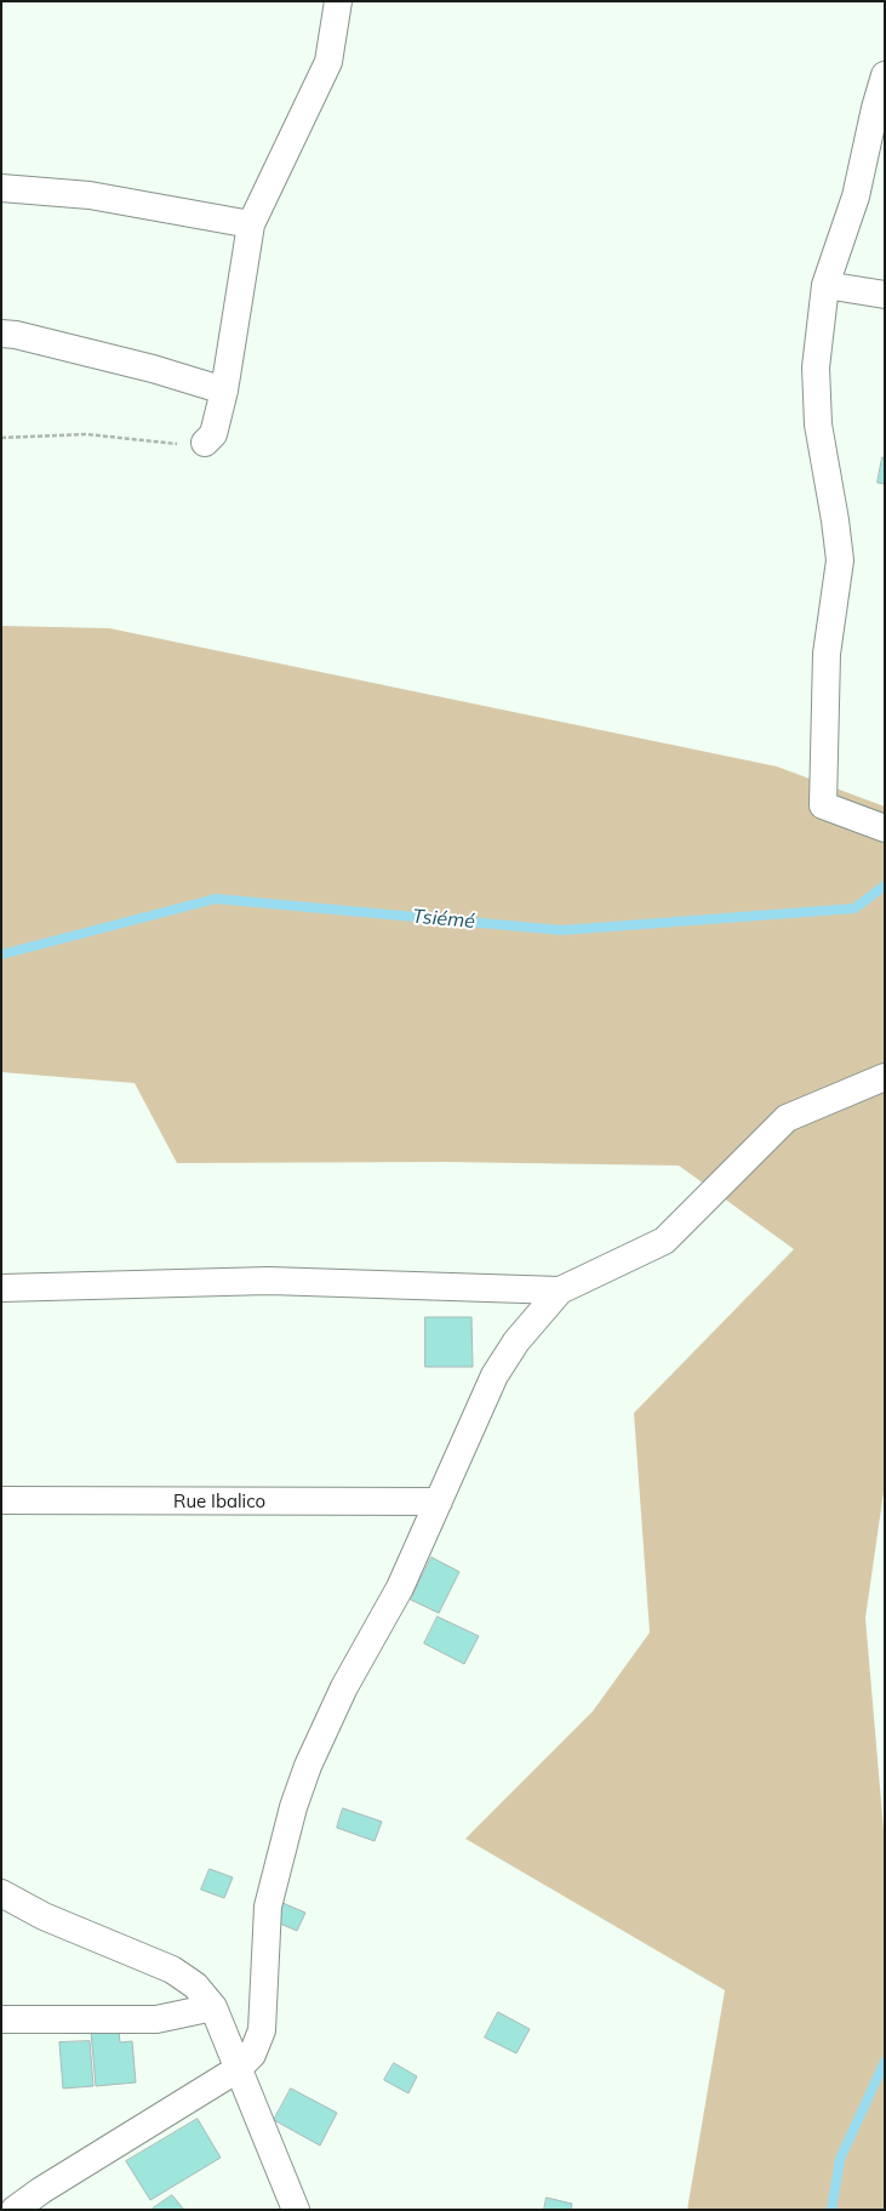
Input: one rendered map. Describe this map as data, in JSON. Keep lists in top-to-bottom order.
{
  "streets": {
    "street": ["Rue Ibalico"]
  },
  "water": ["Tsiémé"]
}
